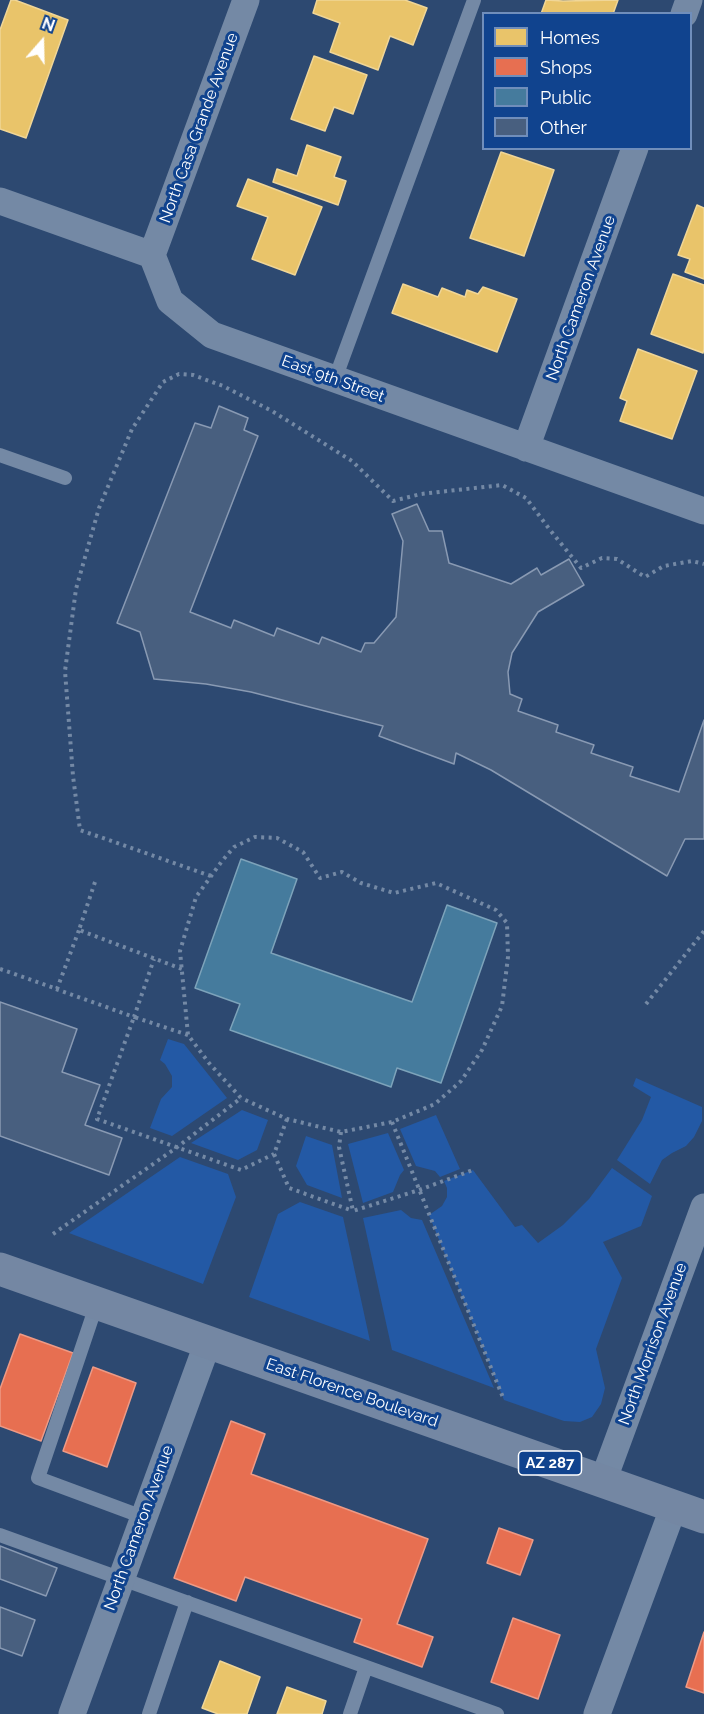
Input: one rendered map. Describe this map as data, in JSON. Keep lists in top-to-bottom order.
{
  "streets": {
    "main road": ["East Florence Boulevard", "AZ 287"],
    "street": [
      "North Casa Grande Avenue",
      "North Cameron Avenue",
      "East 9th Street",
      "North Morrison Avenue"
    ]
  },
  "crossings": [
    ["North Casa Grande Avenue", "East 9th Street"],
    ["North Cameron Avenue", "East 9th Street"],
    ["North Cameron Avenue", "East Florence Boulevard"],
    ["North Morrison Avenue", "East Florence Boulevard"]
  ],
  "legend": [
    "Homes",
    "Shops",
    "Public",
    "Other"
  ],
  "north": "top"
}
